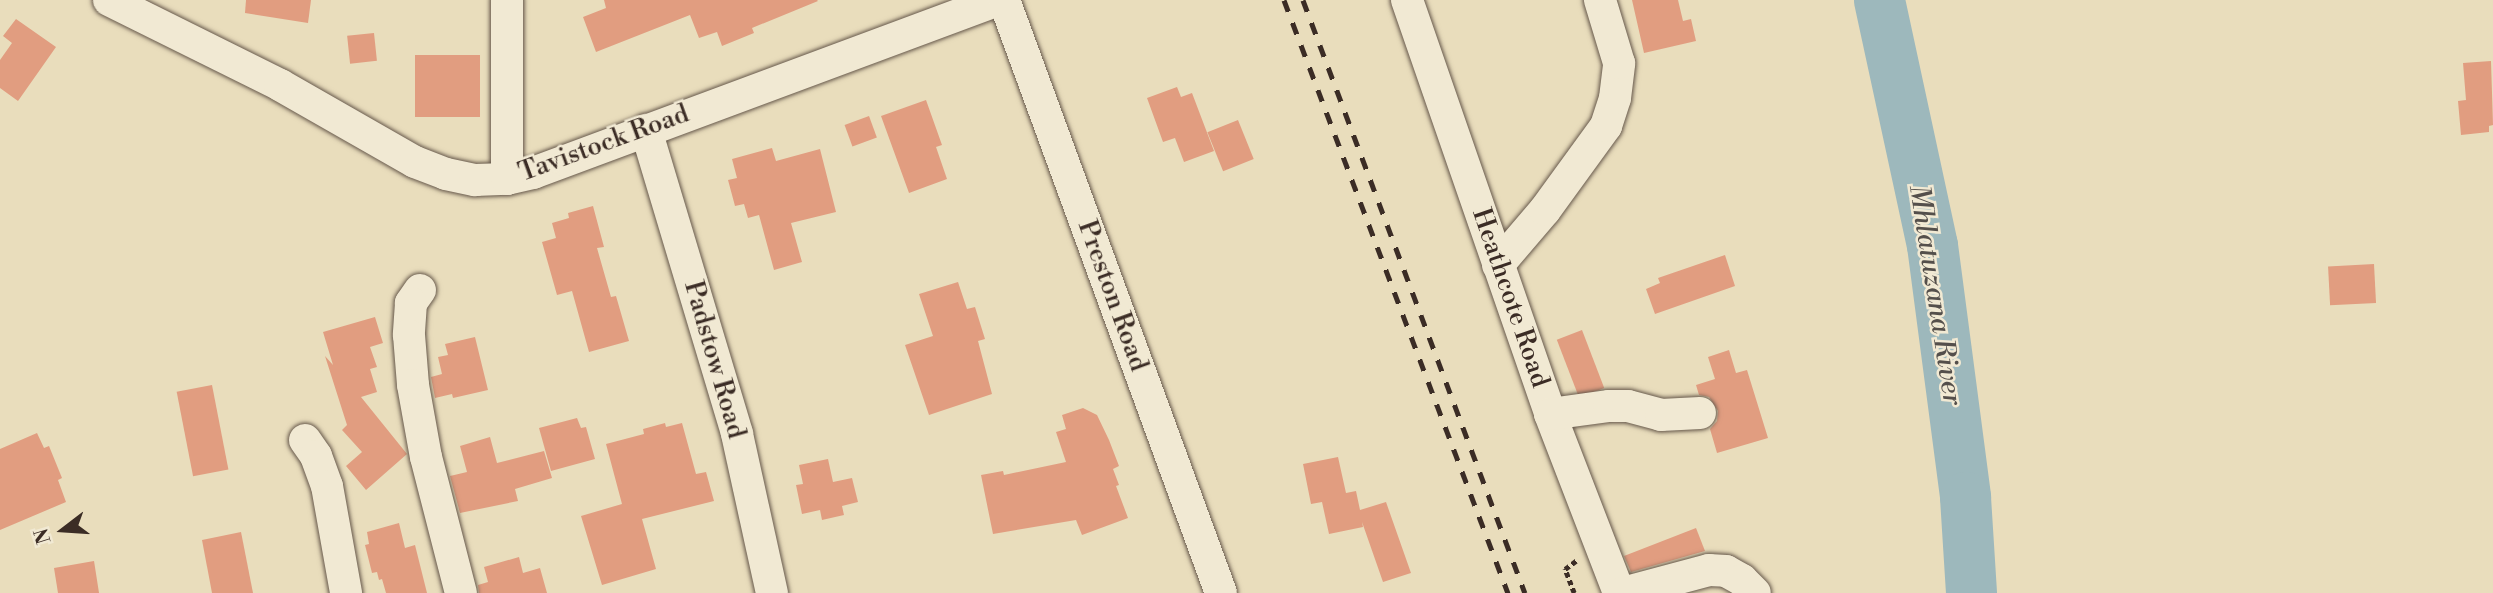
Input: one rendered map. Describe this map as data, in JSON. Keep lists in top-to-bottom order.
{
  "streets": {
    "street": [
      "Tavistock Road",
      "Preston Road",
      "Heathcote Road",
      "Padstow Road"
    ]
  },
  "crossings": [
    ["Tavistock Road", "Padstow Road"]
  ],
  "water": ["Mhlatuzana River"],
  "north": "left"
}
